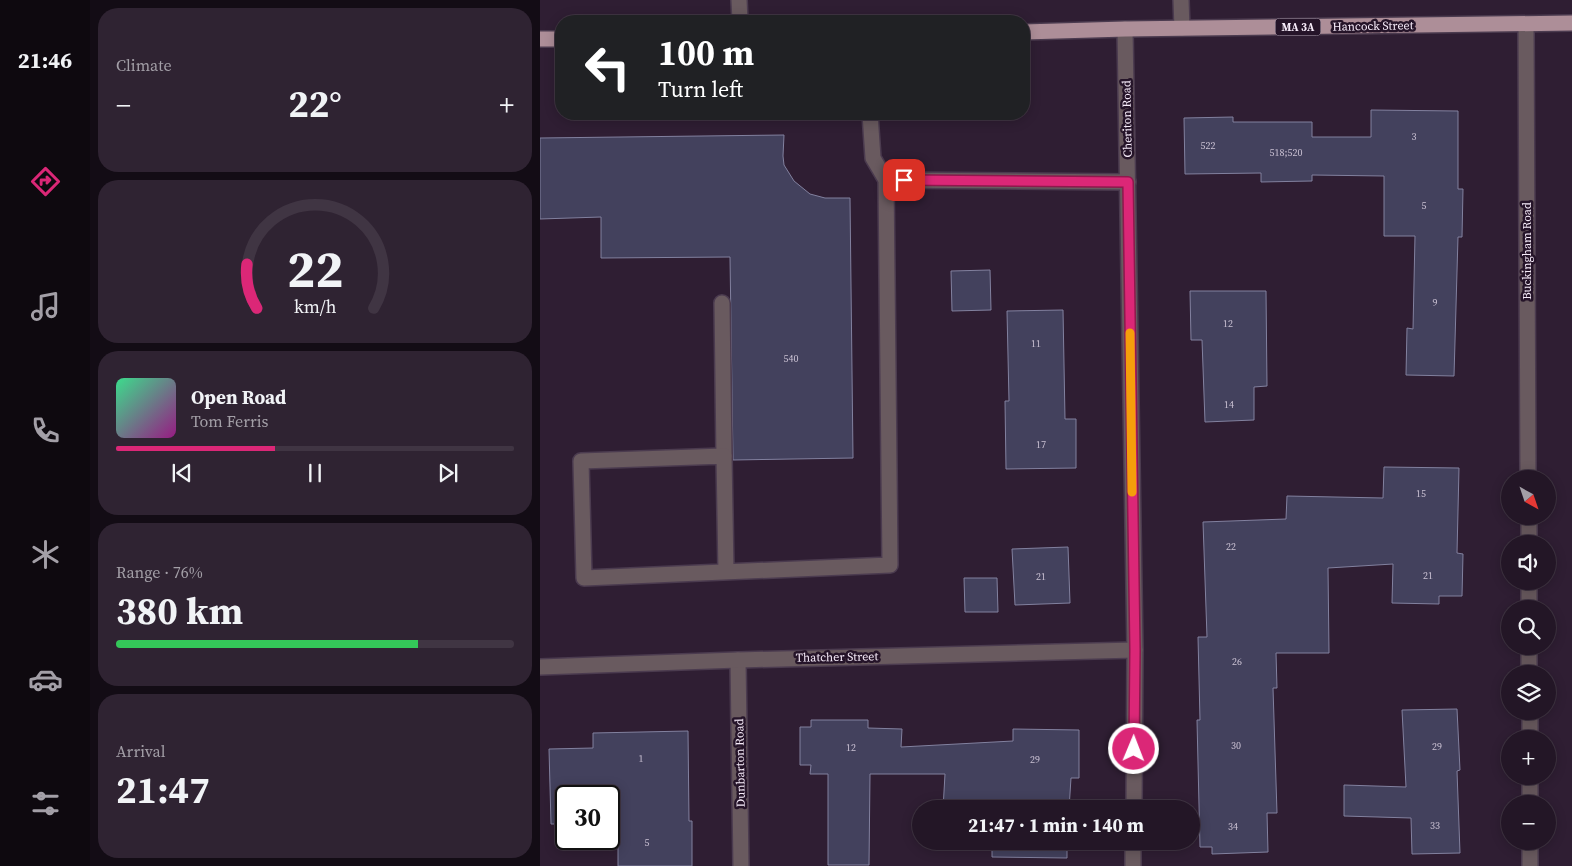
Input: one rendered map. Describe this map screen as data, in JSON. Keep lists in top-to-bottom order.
{
  "streets": {
    "main road": ["Hancock Street", "MA 3A"],
    "street": [
      "Cheriton Road",
      "Buckingham Road",
      "Thatcher Street",
      "Dunbarton Road"
    ]
  },
  "crossings": [
    ["Hancock Street", "Cheriton Road"],
    ["Hancock Street", "Buckingham Road"],
    ["Cheriton Road", "Thatcher Street"],
    ["Thatcher Street", "Dunbarton Road"]
  ],
  "house_numbers": [
    "3",
    "522",
    "518;520",
    "5",
    "9",
    "12",
    "11",
    "540",
    "14",
    "17",
    "15",
    "22",
    "21",
    "21",
    "26",
    "30",
    "29",
    "12",
    "1",
    "29",
    "33",
    "34",
    "5"
  ],
  "north": "bottom right",
  "page": {
    "tabs": "21:46",
    "tile": [
      "Climate",
      ["Range · 76%", "380 km"],
      ["Arrival", "21:47"]
    ],
    "turn": ["100 m", "Turn left"],
    "heat": ["−", "22°", "+"],
    "song": ["Open Road", "Tom Ferris"],
    "map_buttons": ["+", "−"],
    "limit": "30",
    "trip": "21:47 · 1 min · 140 m",
    "gauge": ["22", "km/h"]
  }
}
